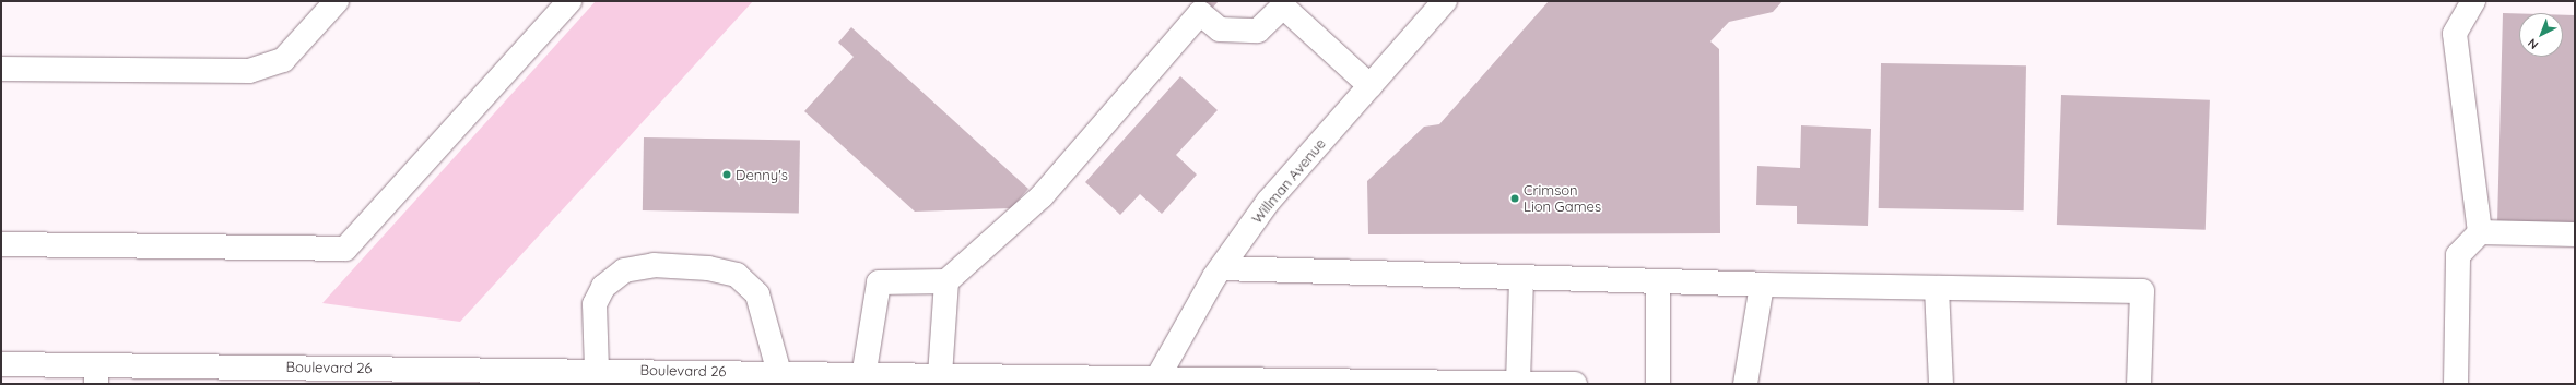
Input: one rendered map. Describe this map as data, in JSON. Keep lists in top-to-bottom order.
{
  "streets": {
    "main road": ["Willman Avenue", "Boulevard 26"]
  },
  "crossings": [
    ["Willman Avenue", "Boulevard 26"]
  ],
  "places": ["Denny's", "Crimson Lion Games"],
  "north": "bottom left"
}
